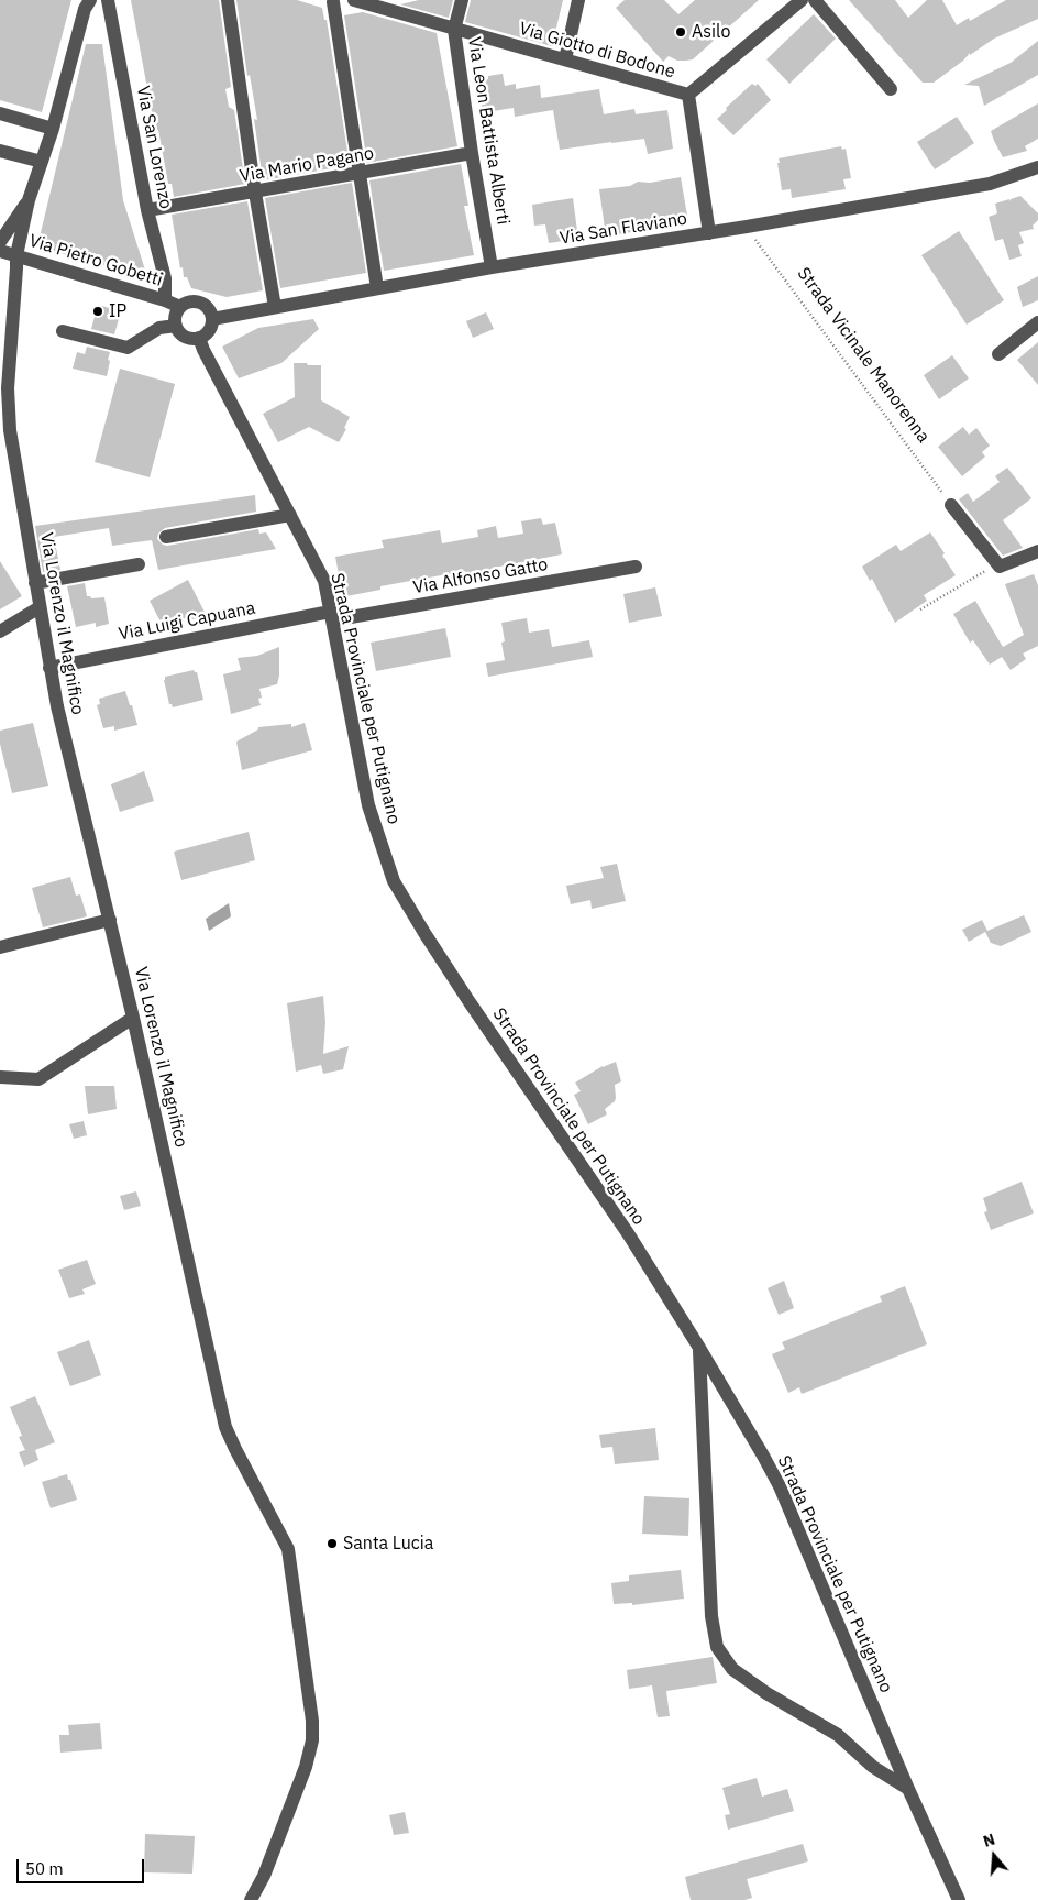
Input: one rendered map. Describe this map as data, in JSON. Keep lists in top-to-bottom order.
{
  "streets": {
    "street": [
      "Via Giotto di Bodone",
      "Via Leon Battista Alberti",
      "Via San Lorenzo",
      "Via Mario Pagano",
      "Via San Flaviano",
      "Via Pietro Gobetti",
      "Via Alfonso Gatto",
      "Via Luigi Capuana",
      "Via Lorenzo il Magnifico",
      "Strada Provinciale per Putignano"
    ],
    "path": ["Strada Vicinale Manorenna"]
  },
  "crossings": [
    ["Via Giotto di Bodone", "Via Leon Battista Alberti"],
    ["Via Leon Battista Alberti", "Via Mario Pagano"],
    ["Via Leon Battista Alberti", "Via San Flaviano"],
    ["Via San Lorenzo", "Via Mario Pagano"],
    ["Via San Lorenzo", "Via Pietro Gobetti"],
    ["Via San Flaviano", "Via Pietro Gobetti"],
    ["Via San Flaviano", "Strada Vicinale Manorenna"],
    ["Via San Flaviano", "Strada Provinciale per Putignano"],
    ["Via Pietro Gobetti", "Via Lorenzo il Magnifico"],
    ["Via Pietro Gobetti", "Strada Provinciale per Putignano"],
    ["Via Alfonso Gatto", "Via Luigi Capuana"],
    ["Via Alfonso Gatto", "Strada Provinciale per Putignano"],
    ["Via Luigi Capuana", "Via Lorenzo il Magnifico"],
    ["Via Luigi Capuana", "Strada Provinciale per Putignano"]
  ],
  "places": ["Asilo", "IP", "Santa Lucia"],
  "scale_bar": "50 m",
  "north": "top"
}
